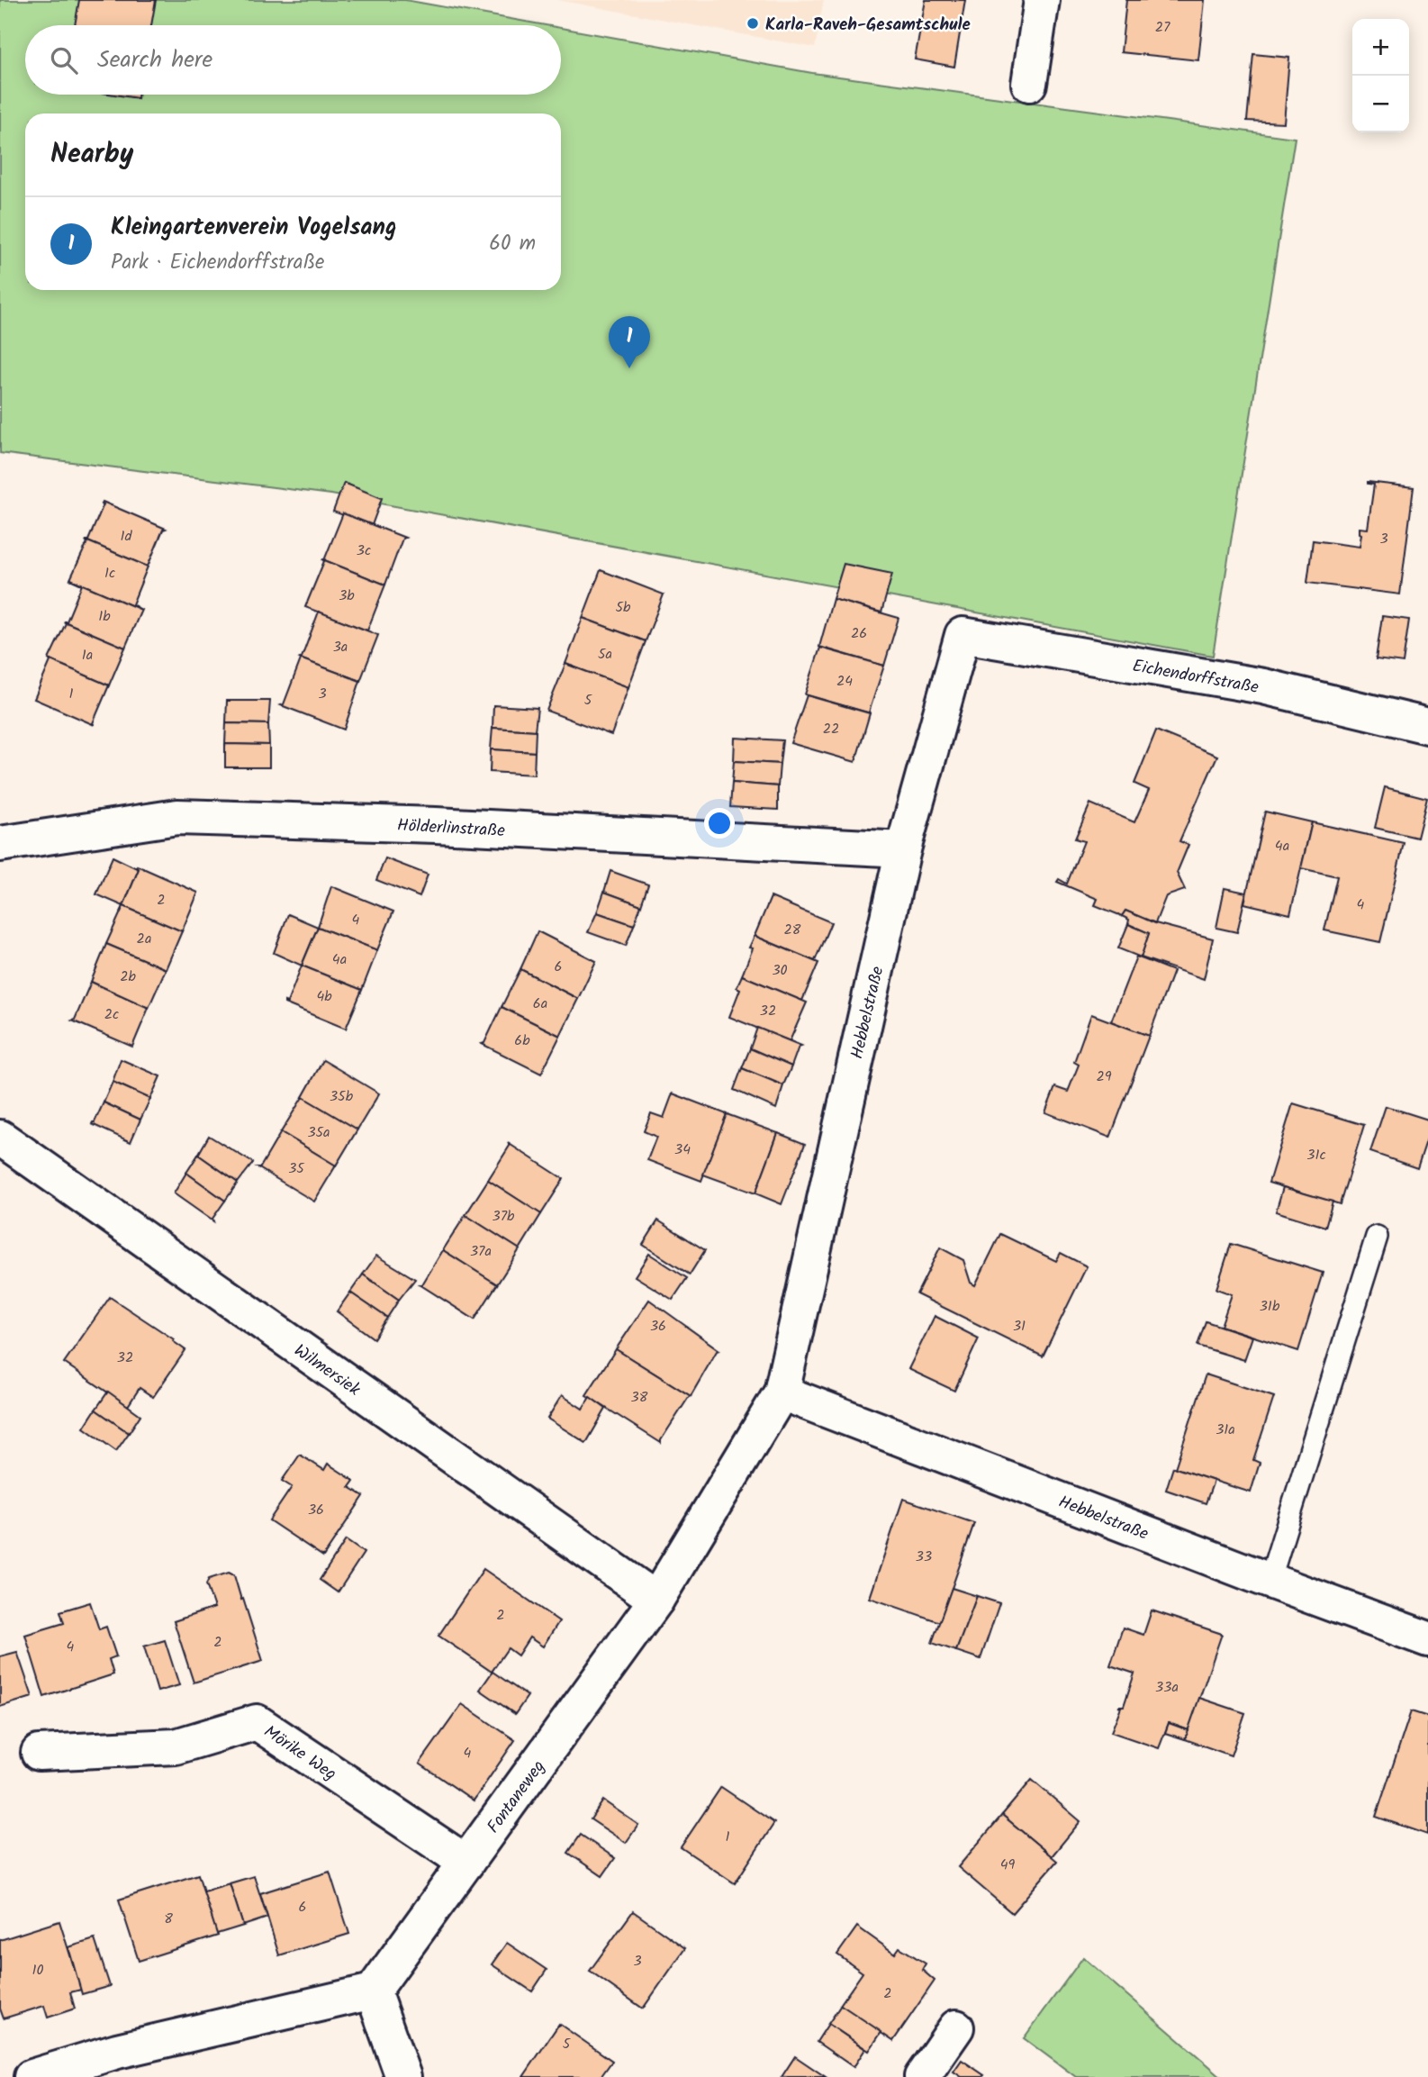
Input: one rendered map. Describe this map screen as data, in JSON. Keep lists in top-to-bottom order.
{
  "streets": {
    "street": [
      "Eichendorffstraße",
      "Hölderlinstraße",
      "Hebbelstraße",
      "Wilmersiek",
      "Mörike Weg",
      "Fontaneweg"
    ]
  },
  "crossings": [
    ["Eichendorffstraße", "Hebbelstraße"],
    ["Hölderlinstraße", "Hebbelstraße"],
    ["Hebbelstraße", "Wilmersiek"],
    ["Hebbelstraße", "Fontaneweg"],
    ["Wilmersiek", "Fontaneweg"],
    ["Mörike Weg", "Fontaneweg"]
  ],
  "places": ["Karla-Raveh-Gesamtschule"],
  "house_numbers": [
    "27",
    "1d",
    "3",
    "3c",
    "1c",
    "3b",
    "5b",
    "1b",
    "26",
    "3a",
    "5a",
    "1a",
    "24",
    "1",
    "3",
    "5",
    "22",
    "4a",
    "2",
    "4",
    "4",
    "28",
    "2a",
    "4a",
    "6",
    "30",
    "2b",
    "4b",
    "6a",
    "32",
    "2c",
    "6b",
    "29",
    "35b",
    "35a",
    "34",
    "31c",
    "35",
    "37b",
    "37a",
    "31b",
    "36",
    "31",
    "32",
    "38",
    "31a",
    "36",
    "33",
    "2",
    "2",
    "4",
    "33a",
    "4",
    "1",
    "49",
    "6",
    "8",
    "3",
    "10",
    "2",
    "5"
  ],
  "page": {
    "map_buttons": ["+", "−"],
    "search": "Search here",
    "heading": "Nearby",
    "list": [
      {
        "mark": "1",
        "name": "Kleingartenverein Vogelsang",
        "note": "Park · Eichendorffstraße",
        "value": "60 m"
      }
    ],
    "pins": "1"
  }
}
